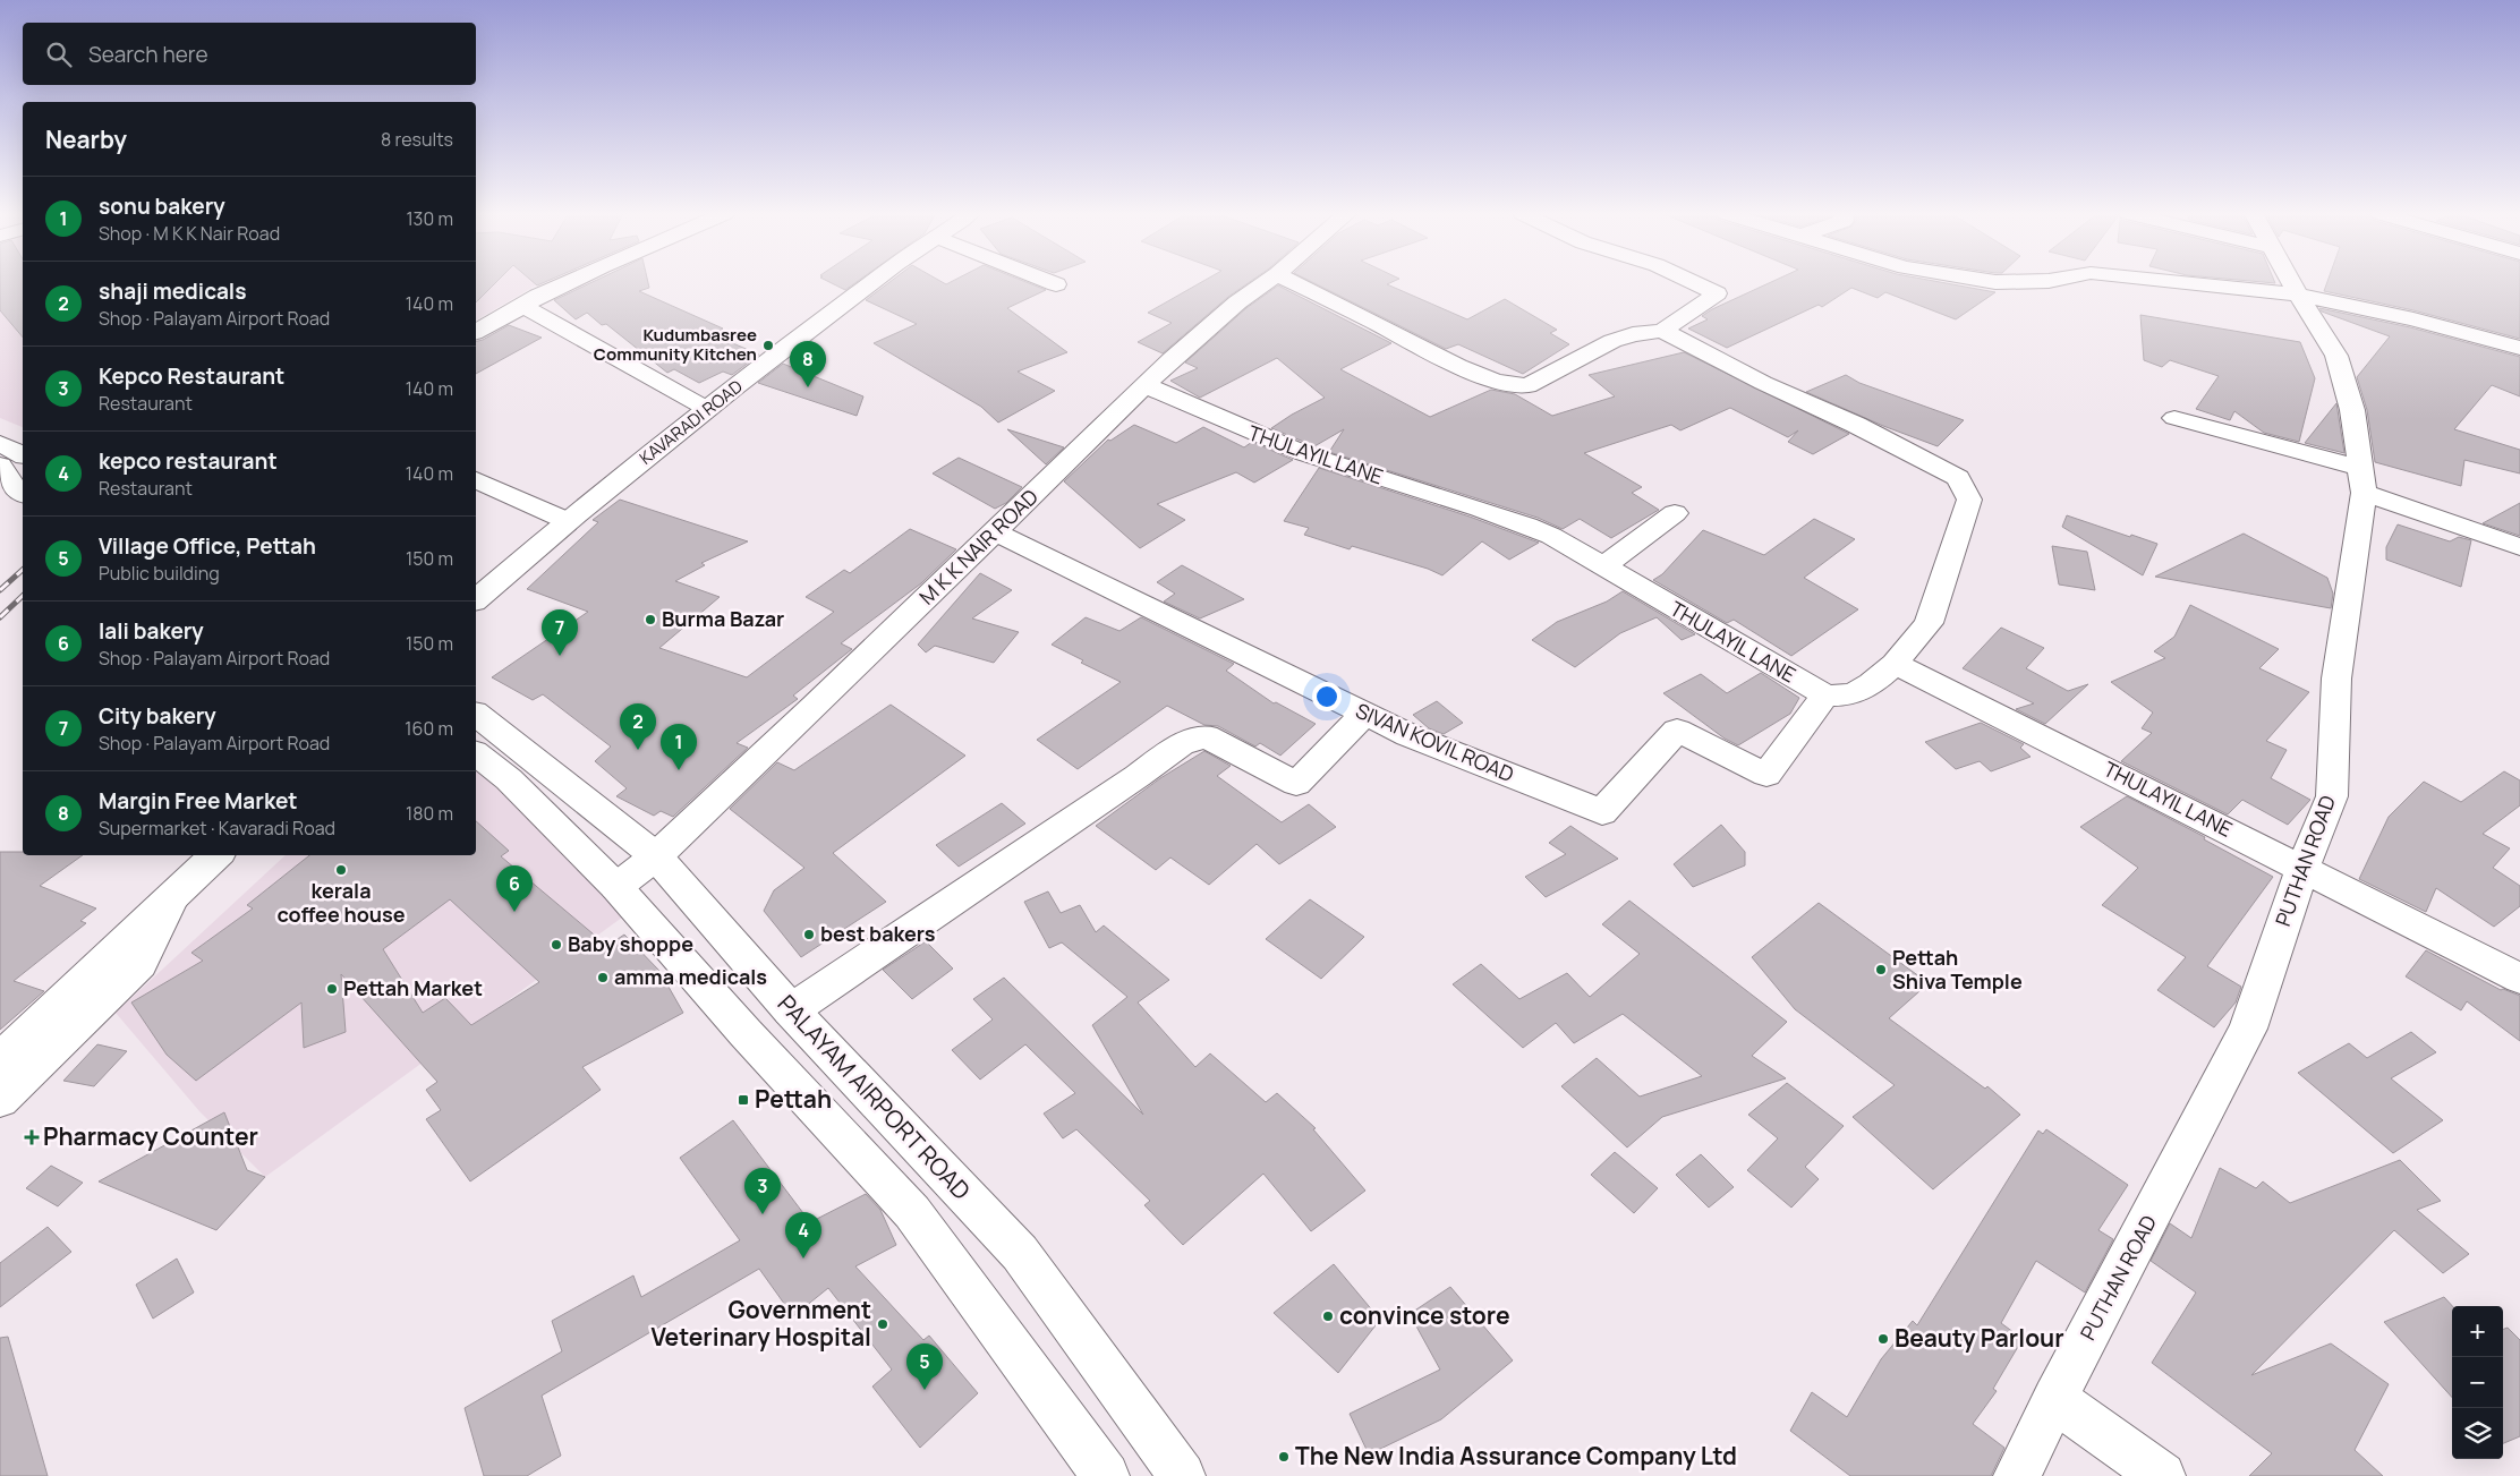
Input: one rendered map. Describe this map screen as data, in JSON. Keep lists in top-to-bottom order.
{
  "streets": {
    "street": [
      "KAVARADI ROAD",
      "THULAYIL LANE",
      "M K K NAIR ROAD",
      "SIVAN KOVIL ROAD",
      "PUTHAN ROAD",
      "PALAYAM AIRPORT ROAD"
    ]
  },
  "crossings": [
    ["THULAYIL LANE", "M K K NAIR ROAD"],
    ["THULAYIL LANE", "SIVAN KOVIL ROAD"],
    ["THULAYIL LANE", "PUTHAN ROAD"],
    ["M K K NAIR ROAD", "SIVAN KOVIL ROAD"],
    ["M K K NAIR ROAD", "PALAYAM AIRPORT ROAD"]
  ],
  "places": {
    "other": [
      "Kudumbasree Community Kitchen",
      "Burma Bazar",
      "kerala coffee house",
      "best bakers",
      "Baby shoppe",
      "Pettah Shiva Temple",
      "amma medicals",
      "Pettah Market",
      "convince store",
      "Government Veterinary Hospital",
      "Beauty Parlour",
      "The New India Assurance Company Ltd"
    ],
    "transit": ["Pettah"],
    "health": ["Pharmacy Counter"]
  },
  "page": {
    "search": "Search here",
    "heading": ["Nearby", "8 results"],
    "list": [
      {
        "mark": "1",
        "name": "sonu bakery",
        "note": "Shop · M K K Nair Road",
        "value": "130 m"
      },
      {
        "mark": "2",
        "name": "shaji medicals",
        "note": "Shop · Palayam Airport Road",
        "value": "140 m"
      },
      {
        "mark": "3",
        "name": "Kepco Restaurant",
        "note": "Restaurant",
        "value": "140 m"
      },
      {
        "mark": "4",
        "name": "kepco restaurant",
        "note": "Restaurant",
        "value": "140 m"
      },
      {
        "mark": "5",
        "name": "Village Office, Pettah",
        "note": "Public building",
        "value": "150 m"
      },
      {
        "mark": "6",
        "name": "lali bakery",
        "note": "Shop · Palayam Airport Road",
        "value": "150 m"
      },
      {
        "mark": "7",
        "name": "City bakery",
        "note": "Shop · Palayam Airport Road",
        "value": "160 m"
      },
      {
        "mark": "8",
        "name": "Margin Free Market",
        "note": "Supermarket · Kavaradi Road",
        "value": "180 m"
      }
    ],
    "pins": [
      "8",
      "7",
      "2",
      "1",
      "6",
      "3",
      "4",
      "5"
    ],
    "map_buttons": ["+", "−"]
  }
}
